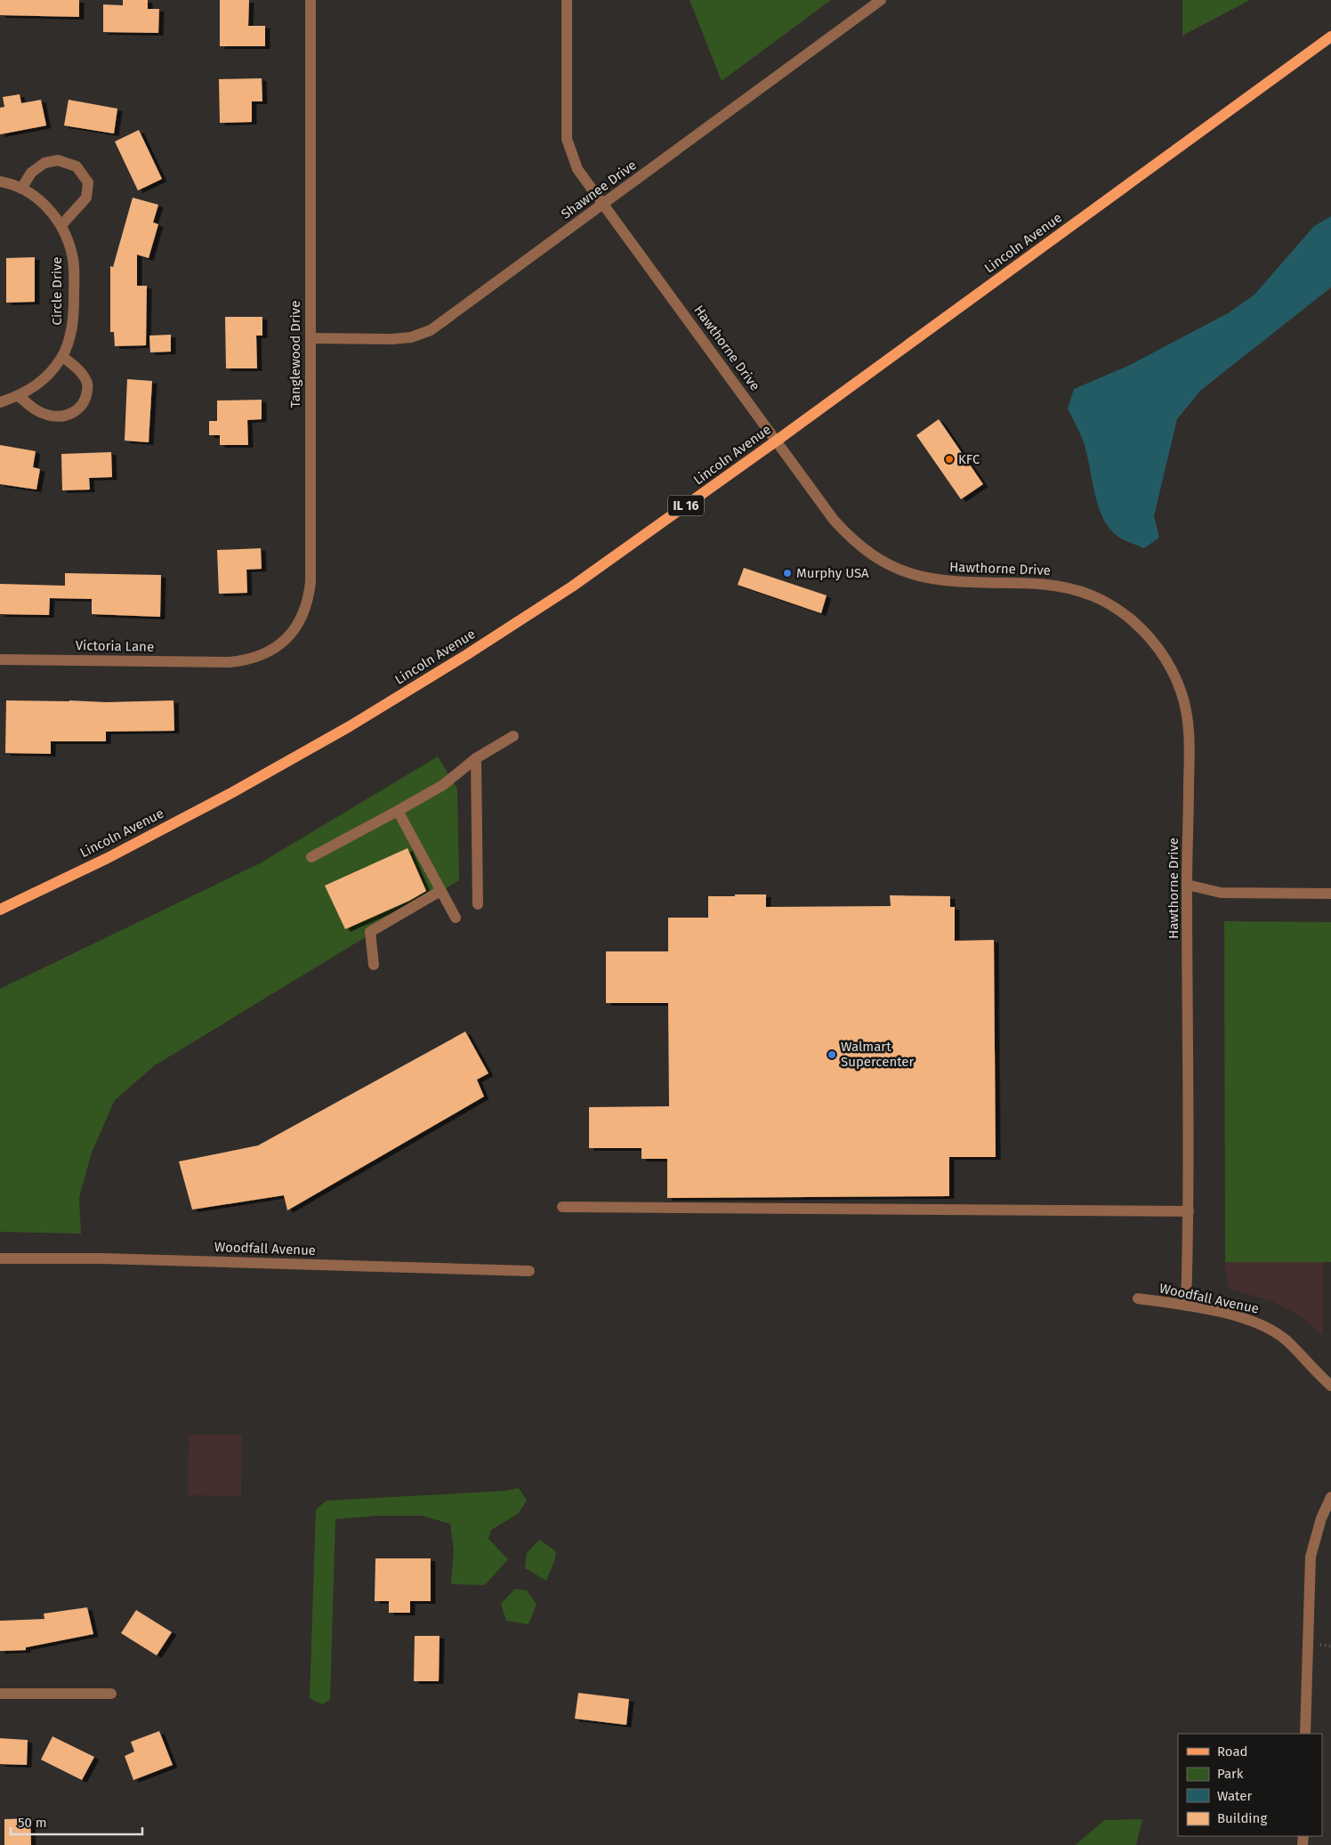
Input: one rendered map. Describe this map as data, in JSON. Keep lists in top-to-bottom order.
{
  "streets": {
    "main road": ["Lincoln Avenue", "IL 16"],
    "street": [
      "Shawnee Drive",
      "Circle Drive",
      "Hawthorne Drive",
      "Tanglewood Drive",
      "Victoria Lane",
      "Woodfall Avenue"
    ]
  },
  "crossings": [
    ["Shawnee Drive", "Hawthorne Drive"],
    ["Shawnee Drive", "Tanglewood Drive"],
    ["Lincoln Avenue", "Hawthorne Drive"],
    ["Hawthorne Drive", "Woodfall Avenue"],
    ["Tanglewood Drive", "Victoria Lane"]
  ],
  "places": ["KFC", "Murphy USA", "Walmart Supercenter"],
  "legend": [
    "Road",
    "Park",
    "Water",
    "Building"
  ],
  "scale_bar": "50 m"
}
